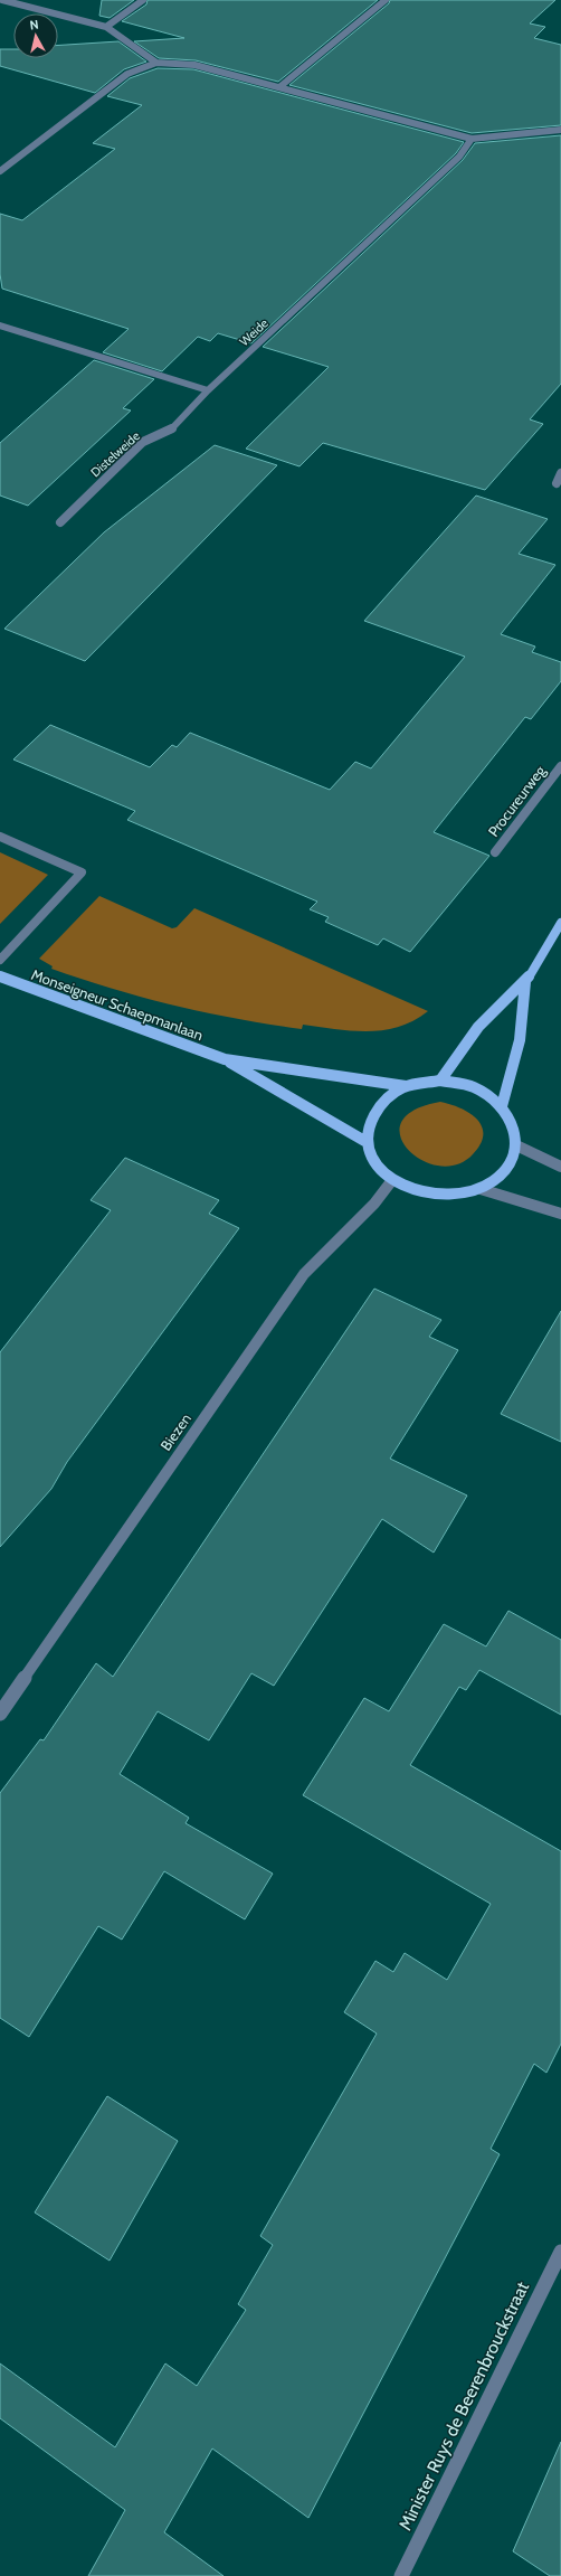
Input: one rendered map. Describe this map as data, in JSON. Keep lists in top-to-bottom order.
{
  "streets": {
    "main road": ["Monseigneur Schaepmanlaan"],
    "street": [
      "Weide",
      "Distelweide",
      "Procureurweg",
      "Biezen",
      "Minister Ruys de Beerenbrouckstraat"
    ]
  },
  "crossings": [
    ["Weide", "Distelweide"],
    ["Monseigneur Schaepmanlaan", "Biezen"]
  ],
  "north": "top"
}
